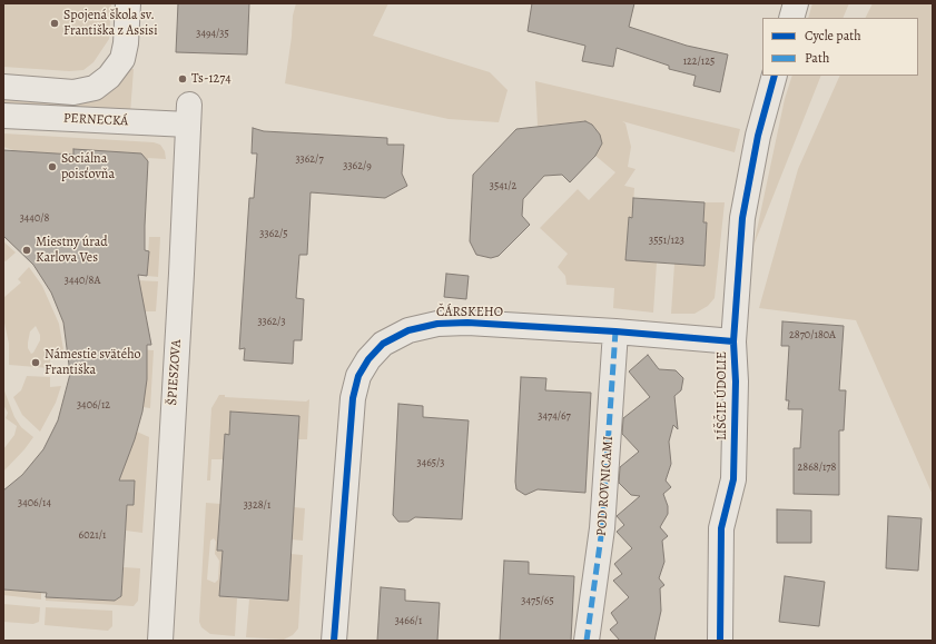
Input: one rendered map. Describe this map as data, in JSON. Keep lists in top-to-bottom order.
{
  "streets": {
    "street": [
      "PERNECKÁ",
      "ČÁRSKEHO",
      "ŠPIESZOVA",
      "LÍŠČIE ÚDOLIE",
      "POD ROVNICAMI"
    ]
  },
  "crossings": [
    ["PERNECKÁ", "ŠPIESZOVA"],
    ["ČÁRSKEHO", "LÍŠČIE ÚDOLIE"],
    ["ČÁRSKEHO", "POD ROVNICAMI"]
  ],
  "places": [
    "Spojená škola sv. Františka z Assisi",
    "Ts-1274",
    "Sociálna poisťovňa",
    "Miestny úrad Karlova Ves",
    "Námestie svätého Františka"
  ],
  "house_numbers": [
    "3494/35",
    "122/125",
    "3362/7",
    "3362/9",
    "3541/2",
    "3440/8",
    "3362/5",
    "3551/123",
    "3440/8A",
    "3362/3",
    "2870/180A",
    "3406/12",
    "3474/67",
    "3465/3",
    "2868/178",
    "3406/14",
    "3328/1",
    "6021/1",
    "3475/65",
    "3466/1"
  ],
  "legend": ["Cycle path", "Path"]
}
